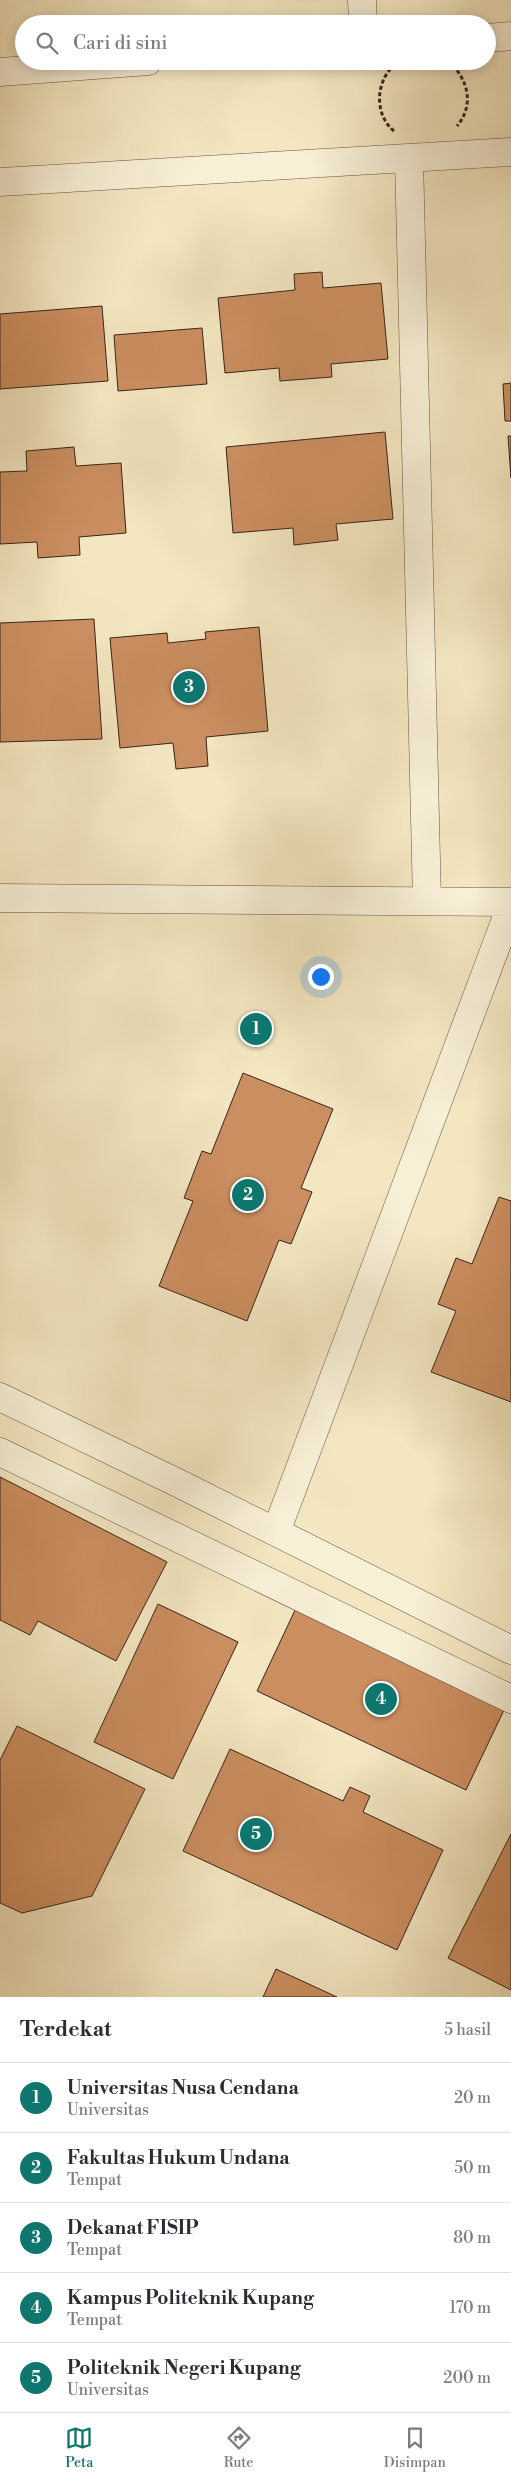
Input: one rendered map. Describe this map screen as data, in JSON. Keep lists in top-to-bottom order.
{
  "page": {
    "search": "Cari di sini",
    "pins": [
      "3",
      "1",
      "2",
      "4",
      "5"
    ],
    "heading": ["Terdekat", "5 hasil"],
    "list": [
      {
        "mark": "1",
        "name": "Universitas Nusa Cendana",
        "note": "Universitas",
        "value": "20 m"
      },
      {
        "mark": "2",
        "name": "Fakultas Hukum Undana",
        "note": "Tempat",
        "value": "50 m"
      },
      {
        "mark": "3",
        "name": "Dekanat FISIP",
        "note": "Tempat",
        "value": "80 m"
      },
      {
        "mark": "4",
        "name": "Kampus Politeknik Kupang",
        "note": "Tempat",
        "value": "170 m"
      },
      {
        "mark": "5",
        "name": "Politeknik Negeri Kupang",
        "note": "Universitas",
        "value": "200 m"
      }
    ],
    "nav": ["Peta", "Rute", "Disimpan"]
  }
}
